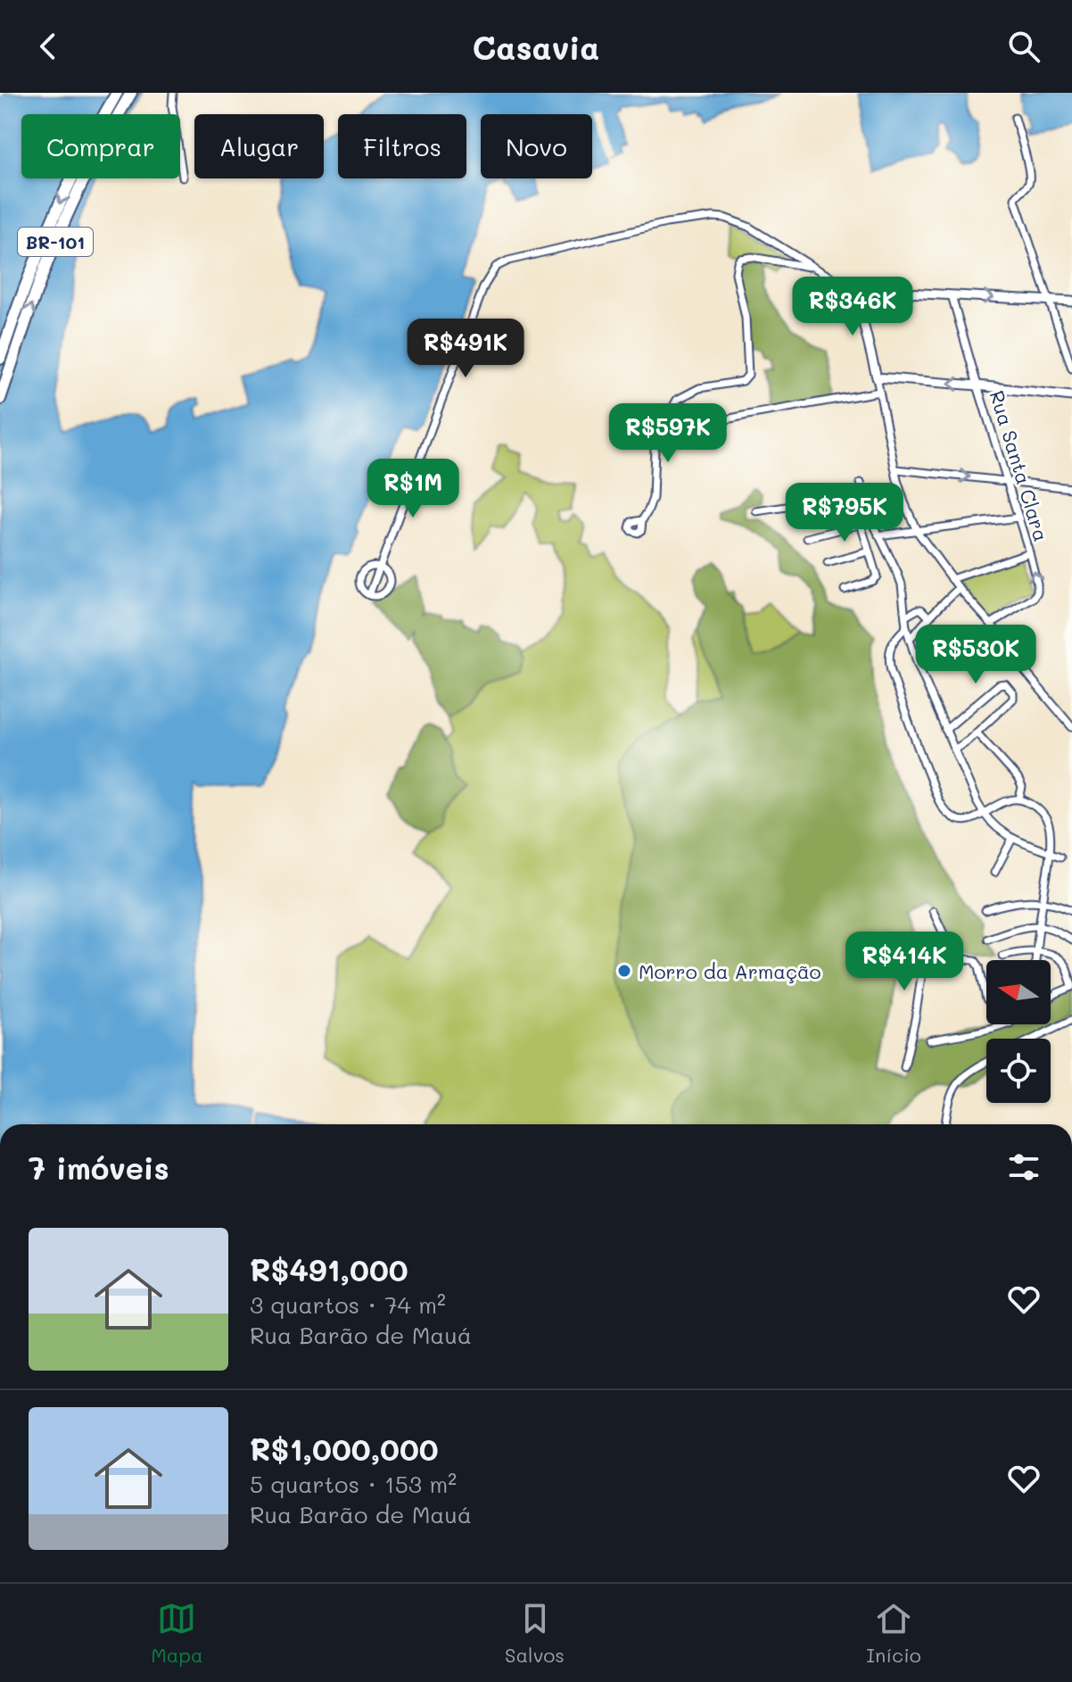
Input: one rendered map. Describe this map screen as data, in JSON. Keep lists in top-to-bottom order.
{
  "streets": {
    "highway": ["BR-101"],
    "street": ["Rua Santa Clara"]
  },
  "places": ["Morro da Armação"],
  "north": "left",
  "page": {
    "header": "Casavia",
    "chip": [
      "Comprar",
      "Alugar",
      "Filtros",
      "Novo"
    ],
    "price": [
      "R$346K",
      "R$491K",
      "R$597K",
      "R$1M",
      "R$795K",
      "R$530K",
      "R$414K"
    ],
    "heading": "7 imóveis",
    "list": [
      {
        "name": "R$491,000",
        "note": "3 quartos · 74 m² · Rua Barão de Mauá"
      },
      {
        "name": "R$1,000,000",
        "note": "5 quartos · 153 m² · Rua Barão de Mauá"
      }
    ],
    "tabs": ["Mapa", "Salvos", "Início"]
  }
}
